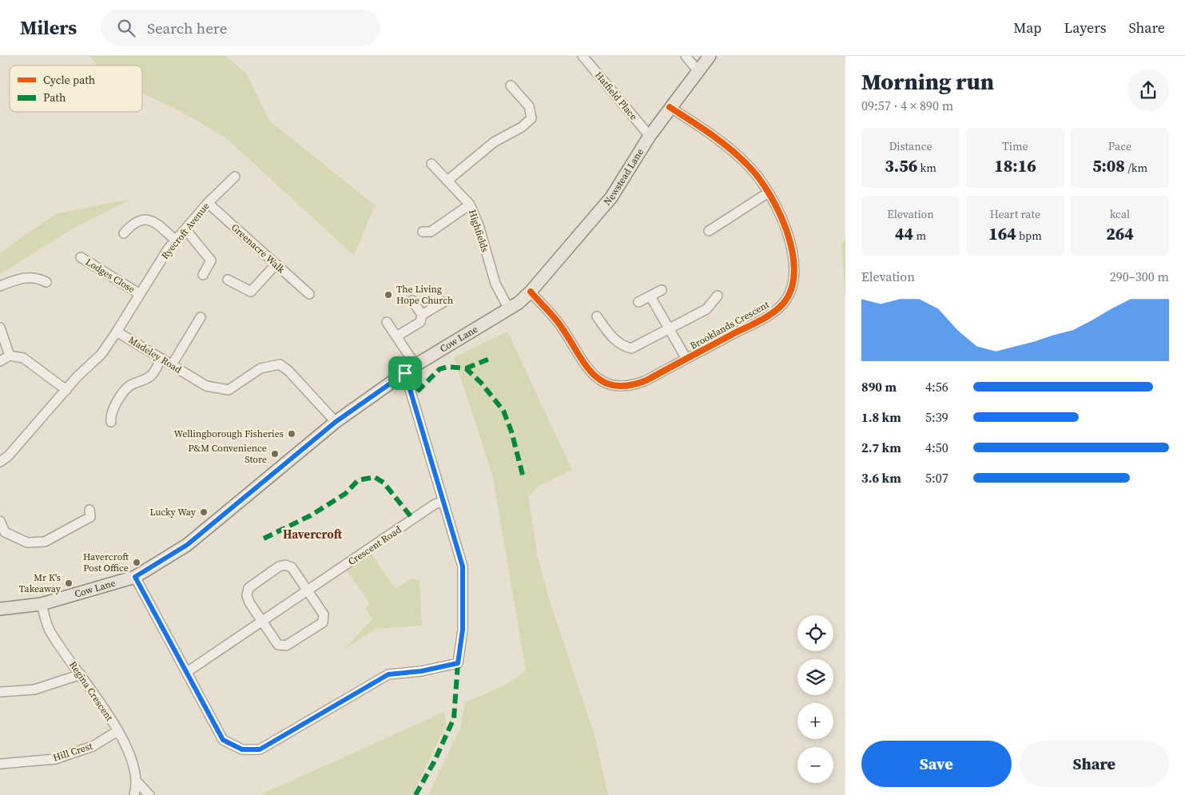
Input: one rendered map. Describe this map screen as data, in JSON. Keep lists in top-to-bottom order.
{
  "streets": {
    "main road": ["Newstead Lane", "Cow Lane"],
    "street": [
      "Hatfield Place",
      "Ryecroft Avenue",
      "Highfields",
      "Greenacre Walk",
      "Lodges Close",
      "Brooklands Crescent",
      "Madeley Road",
      "Crescent Road",
      "Regina Crescent",
      "Hill Crest"
    ]
  },
  "crossings": [
    ["Hatfield Place", "Newstead Lane"],
    ["Newstead Lane", "Brooklands Crescent"],
    ["Newstead Lane", "Cow Lane"],
    ["Ryecroft Avenue", "Greenacre Walk"],
    ["Ryecroft Avenue", "Lodges Close"],
    ["Ryecroft Avenue", "Madeley Road"],
    ["Highfields", "Cow Lane"],
    ["Brooklands Crescent", "Cow Lane"],
    ["Cow Lane", "Madeley Road"],
    ["Cow Lane", "Regina Crescent"],
    ["Regina Crescent", "Hill Crest"]
  ],
  "districts": ["Havercroft"],
  "places": [
    "The Living Hope Church",
    "Wellingborough Fisheries",
    "P&M Convenience Store",
    "Lucky Way",
    "Havercroft Post Office",
    "Mr K's Takeaway"
  ],
  "legend": ["Cycle path", "Path"],
  "page": {
    "header": "Milers",
    "search": "Search here",
    "nav": ["Map", "Layers", "Share"],
    "heading": ["Morning run", "09:57 · 4 × 890 m"],
    "stats": [
      ["Distance", "3.56 km"],
      ["Time", "18:16"],
      ["Pace", "5:08 /km"],
      ["Elevation", "44 m"],
      ["Heart rate", "164 bpm"],
      ["kcal", "264"]
    ],
    "chart": ["Elevation", "290–300 m"],
    "list": [
      {
        "name": "890 m",
        "note": "4:56"
      },
      {
        "name": "1.8 km",
        "note": "5:39"
      },
      {
        "name": "2.7 km",
        "note": "4:50"
      },
      {
        "name": "3.6 km",
        "note": "5:07"
      }
    ],
    "map_buttons": ["+", "−"],
    "buttons": ["Save", "Share"]
  }
}
